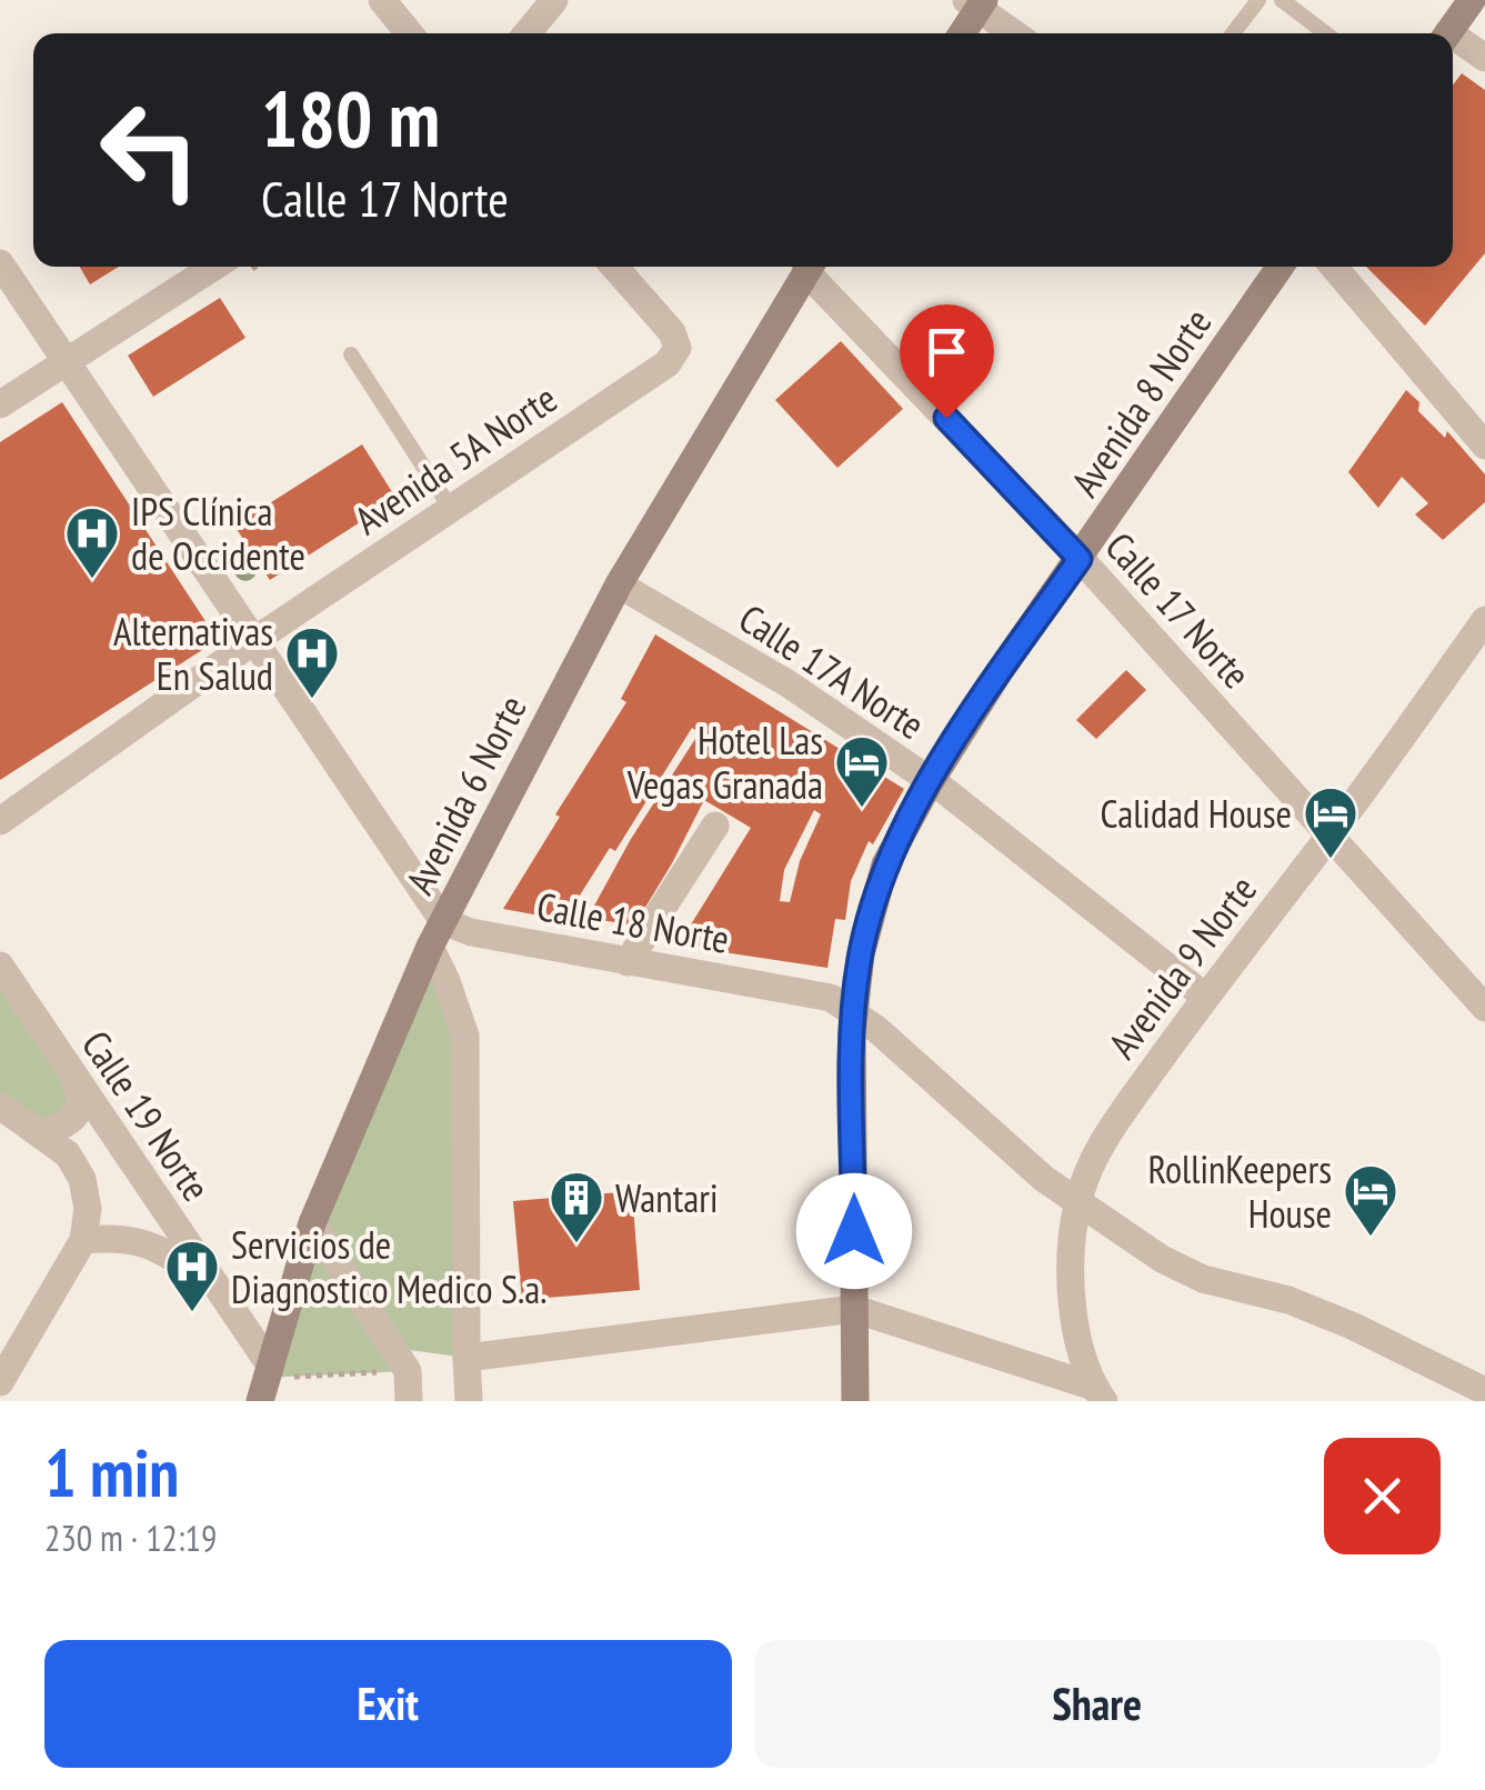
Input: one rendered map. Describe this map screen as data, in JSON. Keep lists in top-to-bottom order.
{
  "streets": {
    "main road": ["Avenida 8 Norte", "Avenida 6 Norte"],
    "street": [
      "Avenida 5A Norte",
      "Calle 17 Norte",
      "Calle 17A Norte",
      "Calle 18 Norte",
      "Avenida 9 Norte",
      "Calle 19 Norte"
    ]
  },
  "crossings": [
    ["Avenida 8 Norte", "Calle 17 Norte"],
    ["Avenida 8 Norte", "Calle 17A Norte"],
    ["Avenida 8 Norte", "Calle 18 Norte"],
    ["Calle 17 Norte", "Avenida 9 Norte"],
    ["Calle 17A Norte", "Avenida 6 Norte"],
    ["Calle 17A Norte", "Avenida 9 Norte"],
    ["Avenida 6 Norte", "Calle 18 Norte"],
    ["Avenida 6 Norte", "Calle 19 Norte"],
    ["Calle 18 Norte", "Avenida 9 Norte"]
  ],
  "places": {
    "hospital": ["IPS Clínica de Occidente", "Alternativas En Salud", "Servicios de Diagnostico Medico S.a."],
    "hotel": ["Hotel Las Vegas Granada", "Calidad House", "RollinKeepers House"],
    "building": ["Wantari"]
  },
  "page": {
    "turn": ["180 m", "Calle 17 Norte"],
    "heading": ["1 min", "230 m · 12:19"],
    "buttons": ["Exit", "Share"]
  }
}
